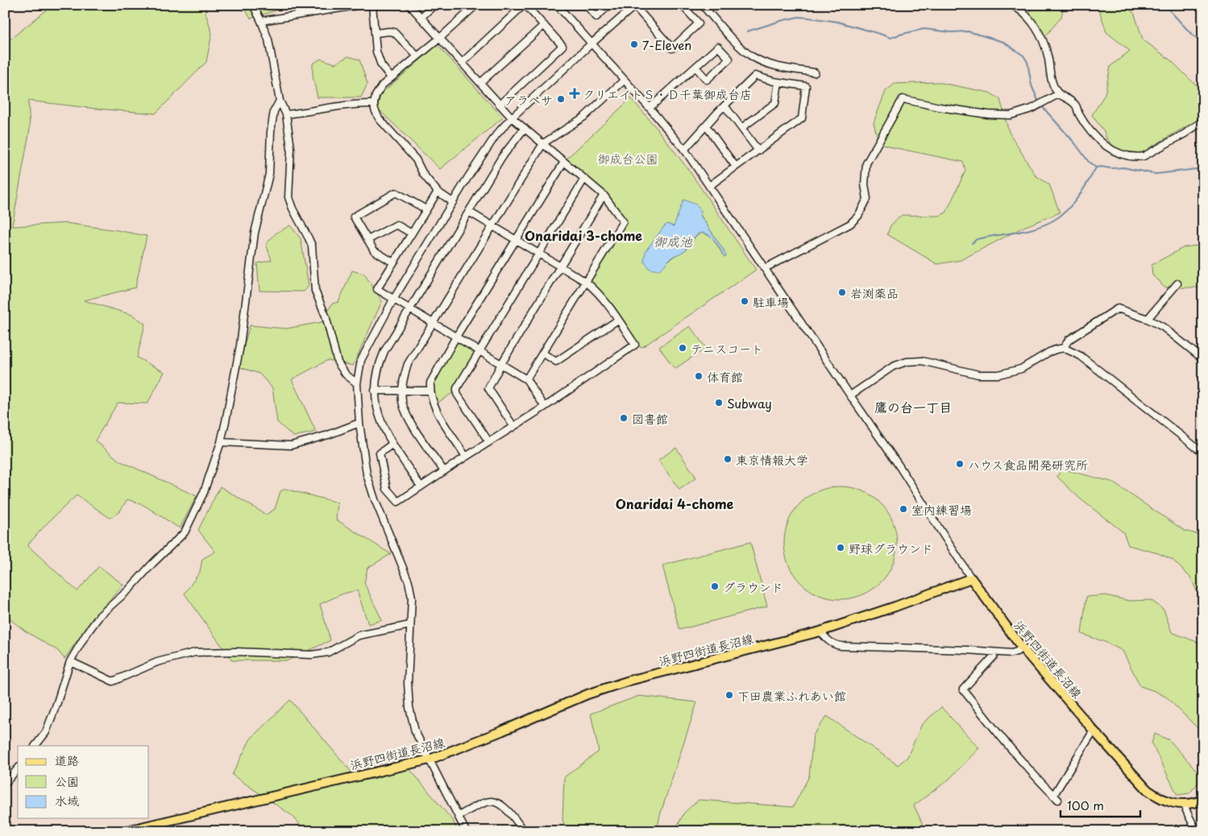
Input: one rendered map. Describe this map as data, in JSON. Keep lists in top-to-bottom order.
{
  "streets": {
    "main road": ["浜野四街道長沼線"]
  },
  "districts": ["Onaridai 3-chome", "鷹の台一丁目", "Onaridai 4-chome"],
  "water": ["御成池"],
  "parks": ["御成台公園"],
  "places": {
    "other": [
      "7-Eleven",
      "アラペサ",
      "岩渕薬品",
      "駐車場",
      "テニスコート",
      "体育館",
      "Subway",
      "図書館",
      "東京情報大学",
      "ハウス食品開発研究所",
      "室内練習場",
      "野球グラウンド",
      "グラウンド",
      "下田農業ふれあい館"
    ],
    "health": ["クリエイトＳ・Ｄ千葉御成台店"]
  },
  "legend": ["道路", "公園", "水域"],
  "scale_bar": "100 m"
}
